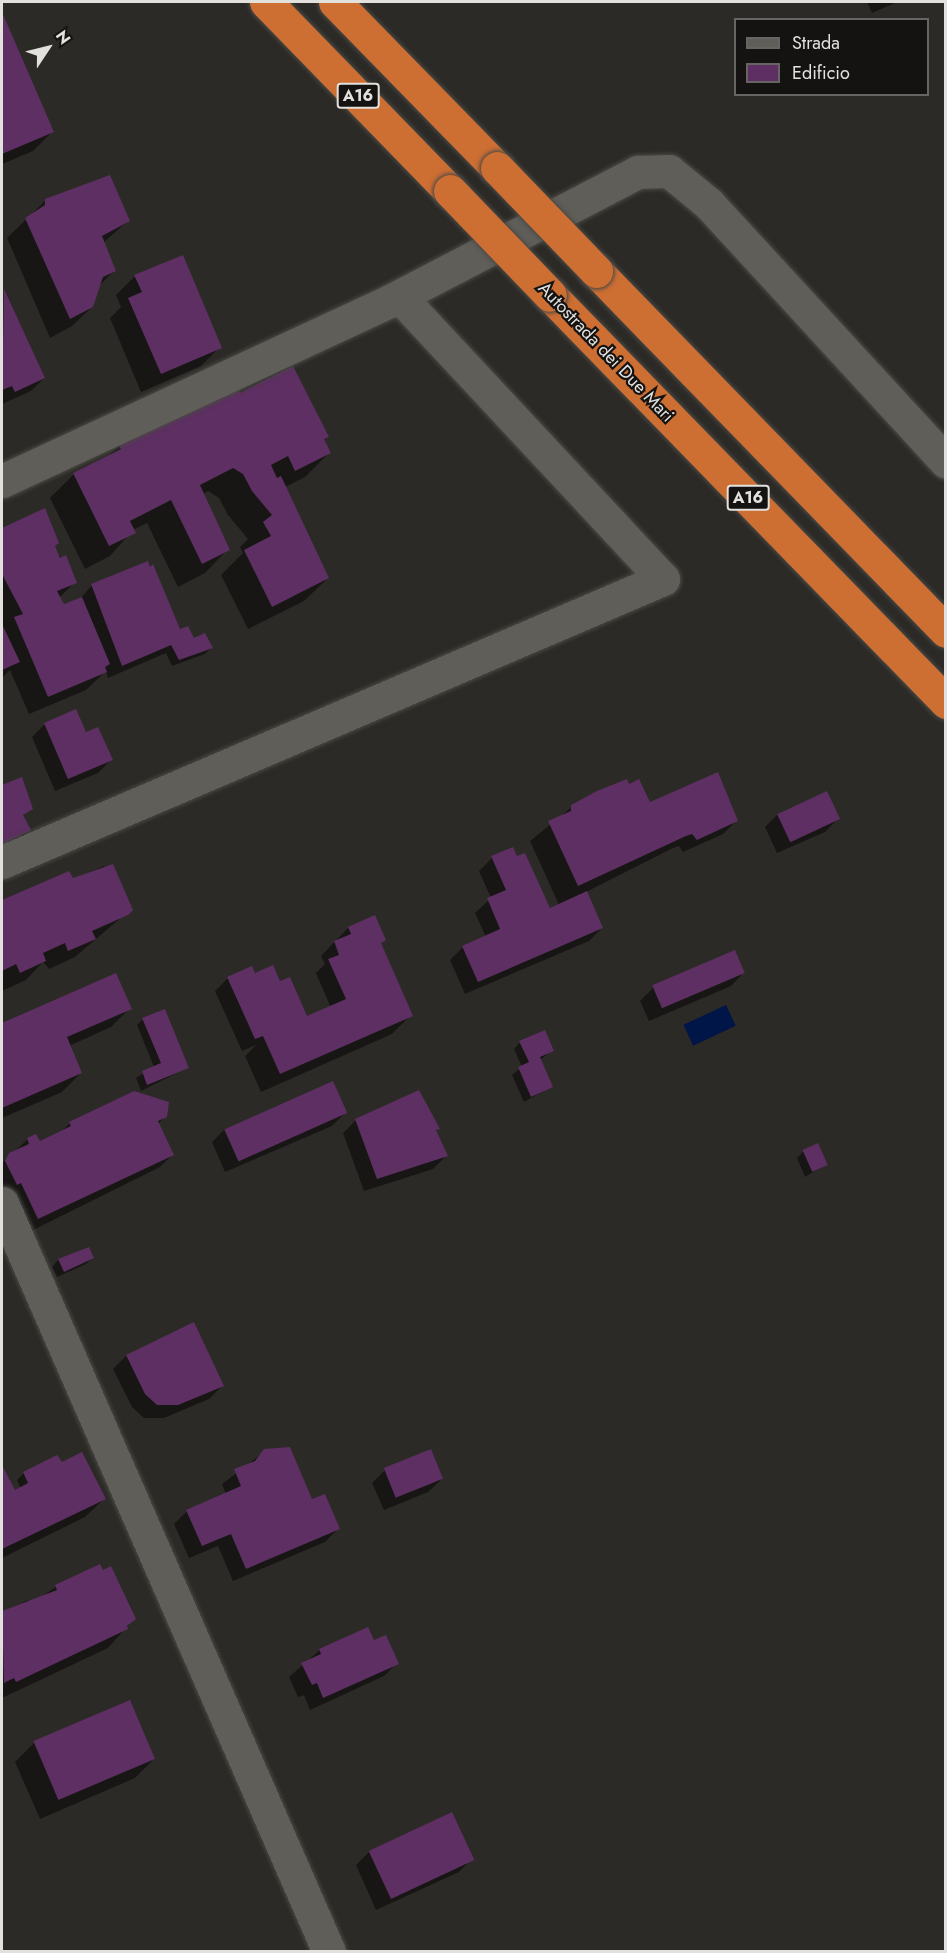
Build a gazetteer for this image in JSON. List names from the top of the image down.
{
  "streets": {
    "highway": ["A16", "Autostrada dei Due Mari"]
  },
  "legend": ["Strada", "Edificio"],
  "north": "top right"
}
